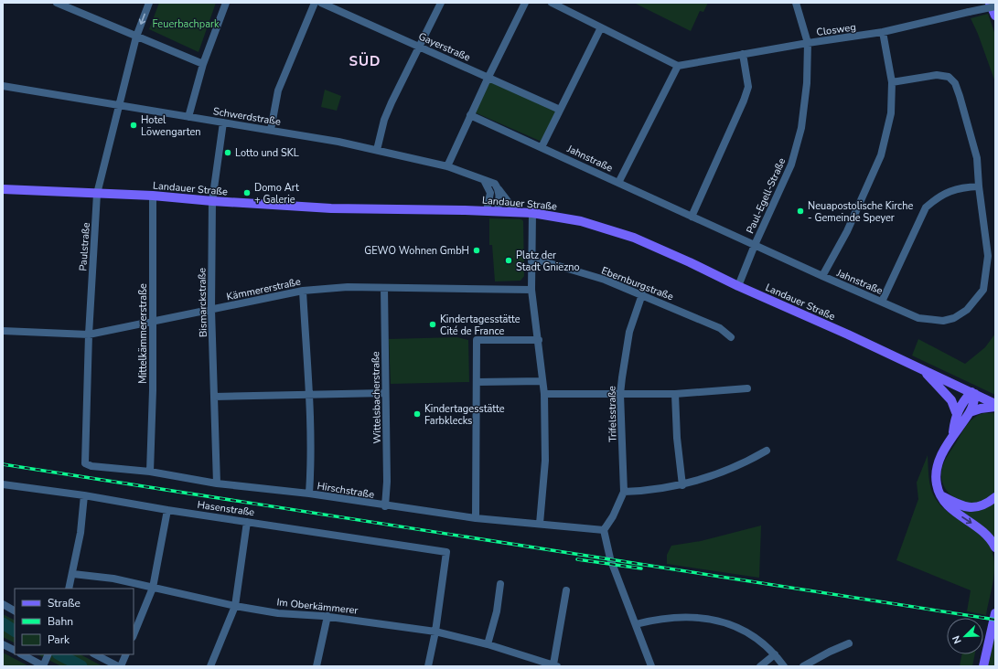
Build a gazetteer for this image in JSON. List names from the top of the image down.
{
  "streets": {
    "main road": ["Landauer Straße"],
    "street": [
      "Closweg",
      "Gayerstraße",
      "Schwerdstraße",
      "Jahnstraße",
      "Paul-Egell-Straße",
      "Paulstraße",
      "Ebernburgstraße",
      "Kämmererstraße",
      "Bismarckstraße",
      "Mittelkämmererstraße",
      "Wittelsbacherstraße",
      "Trifelsstraße",
      "Hirschstraße",
      "Hasenstraße",
      "Im Oberkämmerer"
    ]
  },
  "crossings": [
    ["Closweg", "Paul-Egell-Straße"],
    ["Schwerdstraße", "Landauer Straße"],
    ["Schwerdstraße", "Paulstraße"],
    ["Schwerdstraße", "Bismarckstraße"],
    ["Jahnstraße", "Paul-Egell-Straße"],
    ["Landauer Straße", "Paul-Egell-Straße"],
    ["Landauer Straße", "Paulstraße"],
    ["Landauer Straße", "Bismarckstraße"],
    ["Landauer Straße", "Mittelkämmererstraße"],
    ["Paulstraße", "Kämmererstraße"],
    ["Paulstraße", "Hirschstraße"],
    ["Ebernburgstraße", "Trifelsstraße"],
    ["Kämmererstraße", "Bismarckstraße"],
    ["Kämmererstraße", "Mittelkämmererstraße"],
    ["Kämmererstraße", "Wittelsbacherstraße"],
    ["Bismarckstraße", "Hirschstraße"],
    ["Mittelkämmererstraße", "Hirschstraße"],
    ["Wittelsbacherstraße", "Hirschstraße"],
    ["Trifelsstraße", "Hirschstraße"],
    ["Hasenstraße", "Im Oberkämmerer"]
  ],
  "districts": ["SÜD"],
  "parks": ["Feuerbachpark"],
  "places": [
    "Hotel Löwengarten",
    "Lotto und SKL",
    "Domo Art + Galerie",
    "Neuapostolische Kirche - Gemeinde Speyer",
    "GEWO Wohnen GmbH",
    "Platz der Stadt Gniezno",
    "Kindertagesstätte Cité de France",
    "Kindertagesstätte Farbklecks"
  ],
  "legend": ["Straße", "Bahn", "Park"],
  "north": "bottom left"
}
